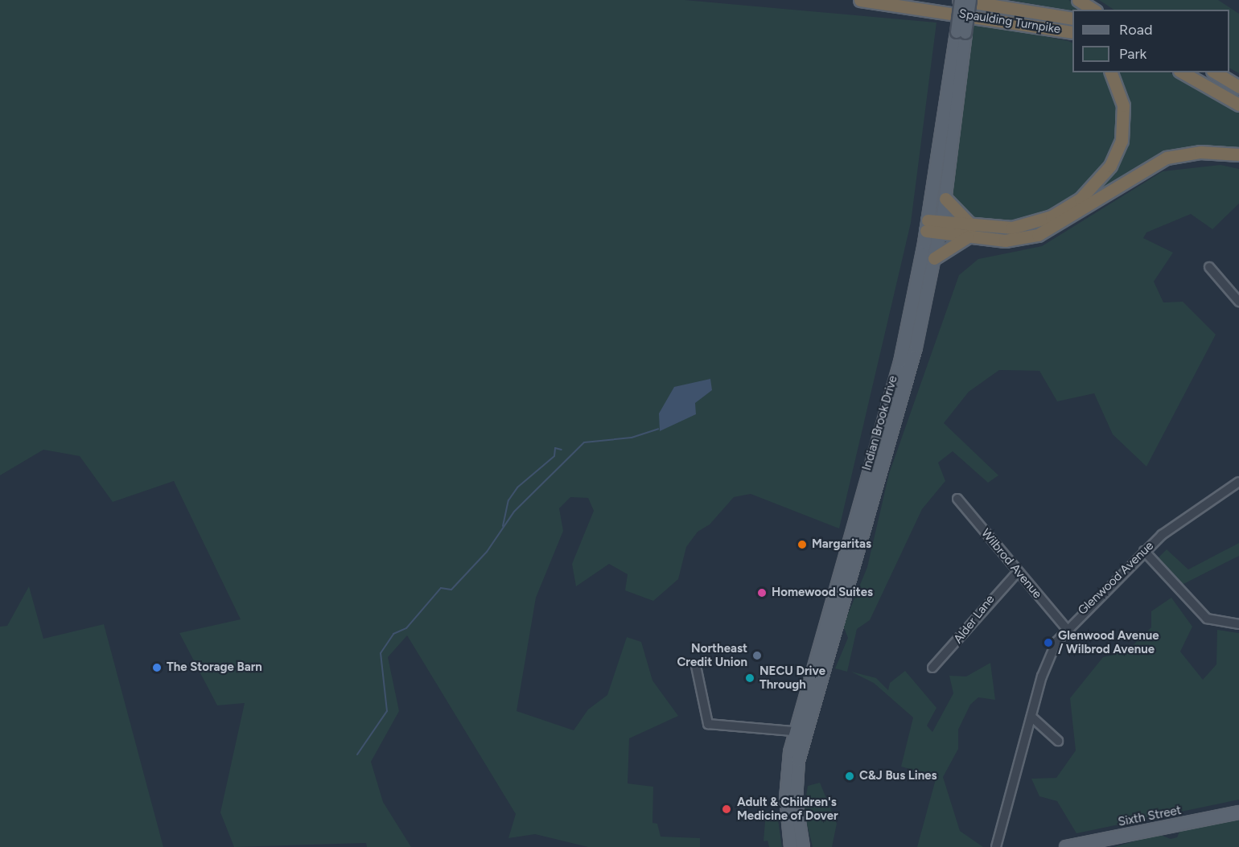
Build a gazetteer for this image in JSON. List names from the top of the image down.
{
  "streets": {
    "highway": ["Spaulding Turnpike"],
    "main road": ["Indian Brook Drive", "Sixth Street"],
    "street": ["Wilbrod Avenue", "Glenwood Avenue", "Alder Lane"]
  },
  "crossings": [
    ["Spaulding Turnpike", "Indian Brook Drive"],
    ["Wilbrod Avenue", "Glenwood Avenue"],
    ["Wilbrod Avenue", "Alder Lane"]
  ],
  "places": [
    "Margaritas",
    "Homewood Suites",
    "Glenwood Avenue / Wilbrod Avenue",
    "Northeast Credit Union",
    "The Storage Barn",
    "NECU Drive Through",
    "C&J Bus Lines",
    "Adult & Children's Medicine of Dover"
  ],
  "legend": ["Road", "Park"]
}
